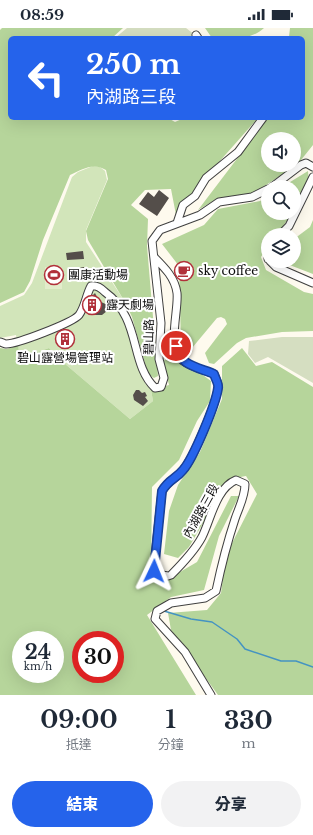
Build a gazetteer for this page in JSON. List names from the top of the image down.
{
  "streets": {
    "street": ["碧山路", "內湖路三段"]
  },
  "crossings": [
    ["碧山路", "內湖路三段"]
  ],
  "places": {
    "cafe": ["sky coffee"],
    "sports": ["團康活動場"],
    "building": ["露天劇場", "碧山露營場管理站"]
  },
  "page": {
    "status": "08:59",
    "turn": ["250 m", "內湖路三段"],
    "speed": "24 km/h",
    "limit": "30",
    "eta": [
      "09:00",
      "抵達",
      "1",
      "分鐘",
      "330",
      "m"
    ],
    "buttons": ["結束", "分享"]
  }
}
